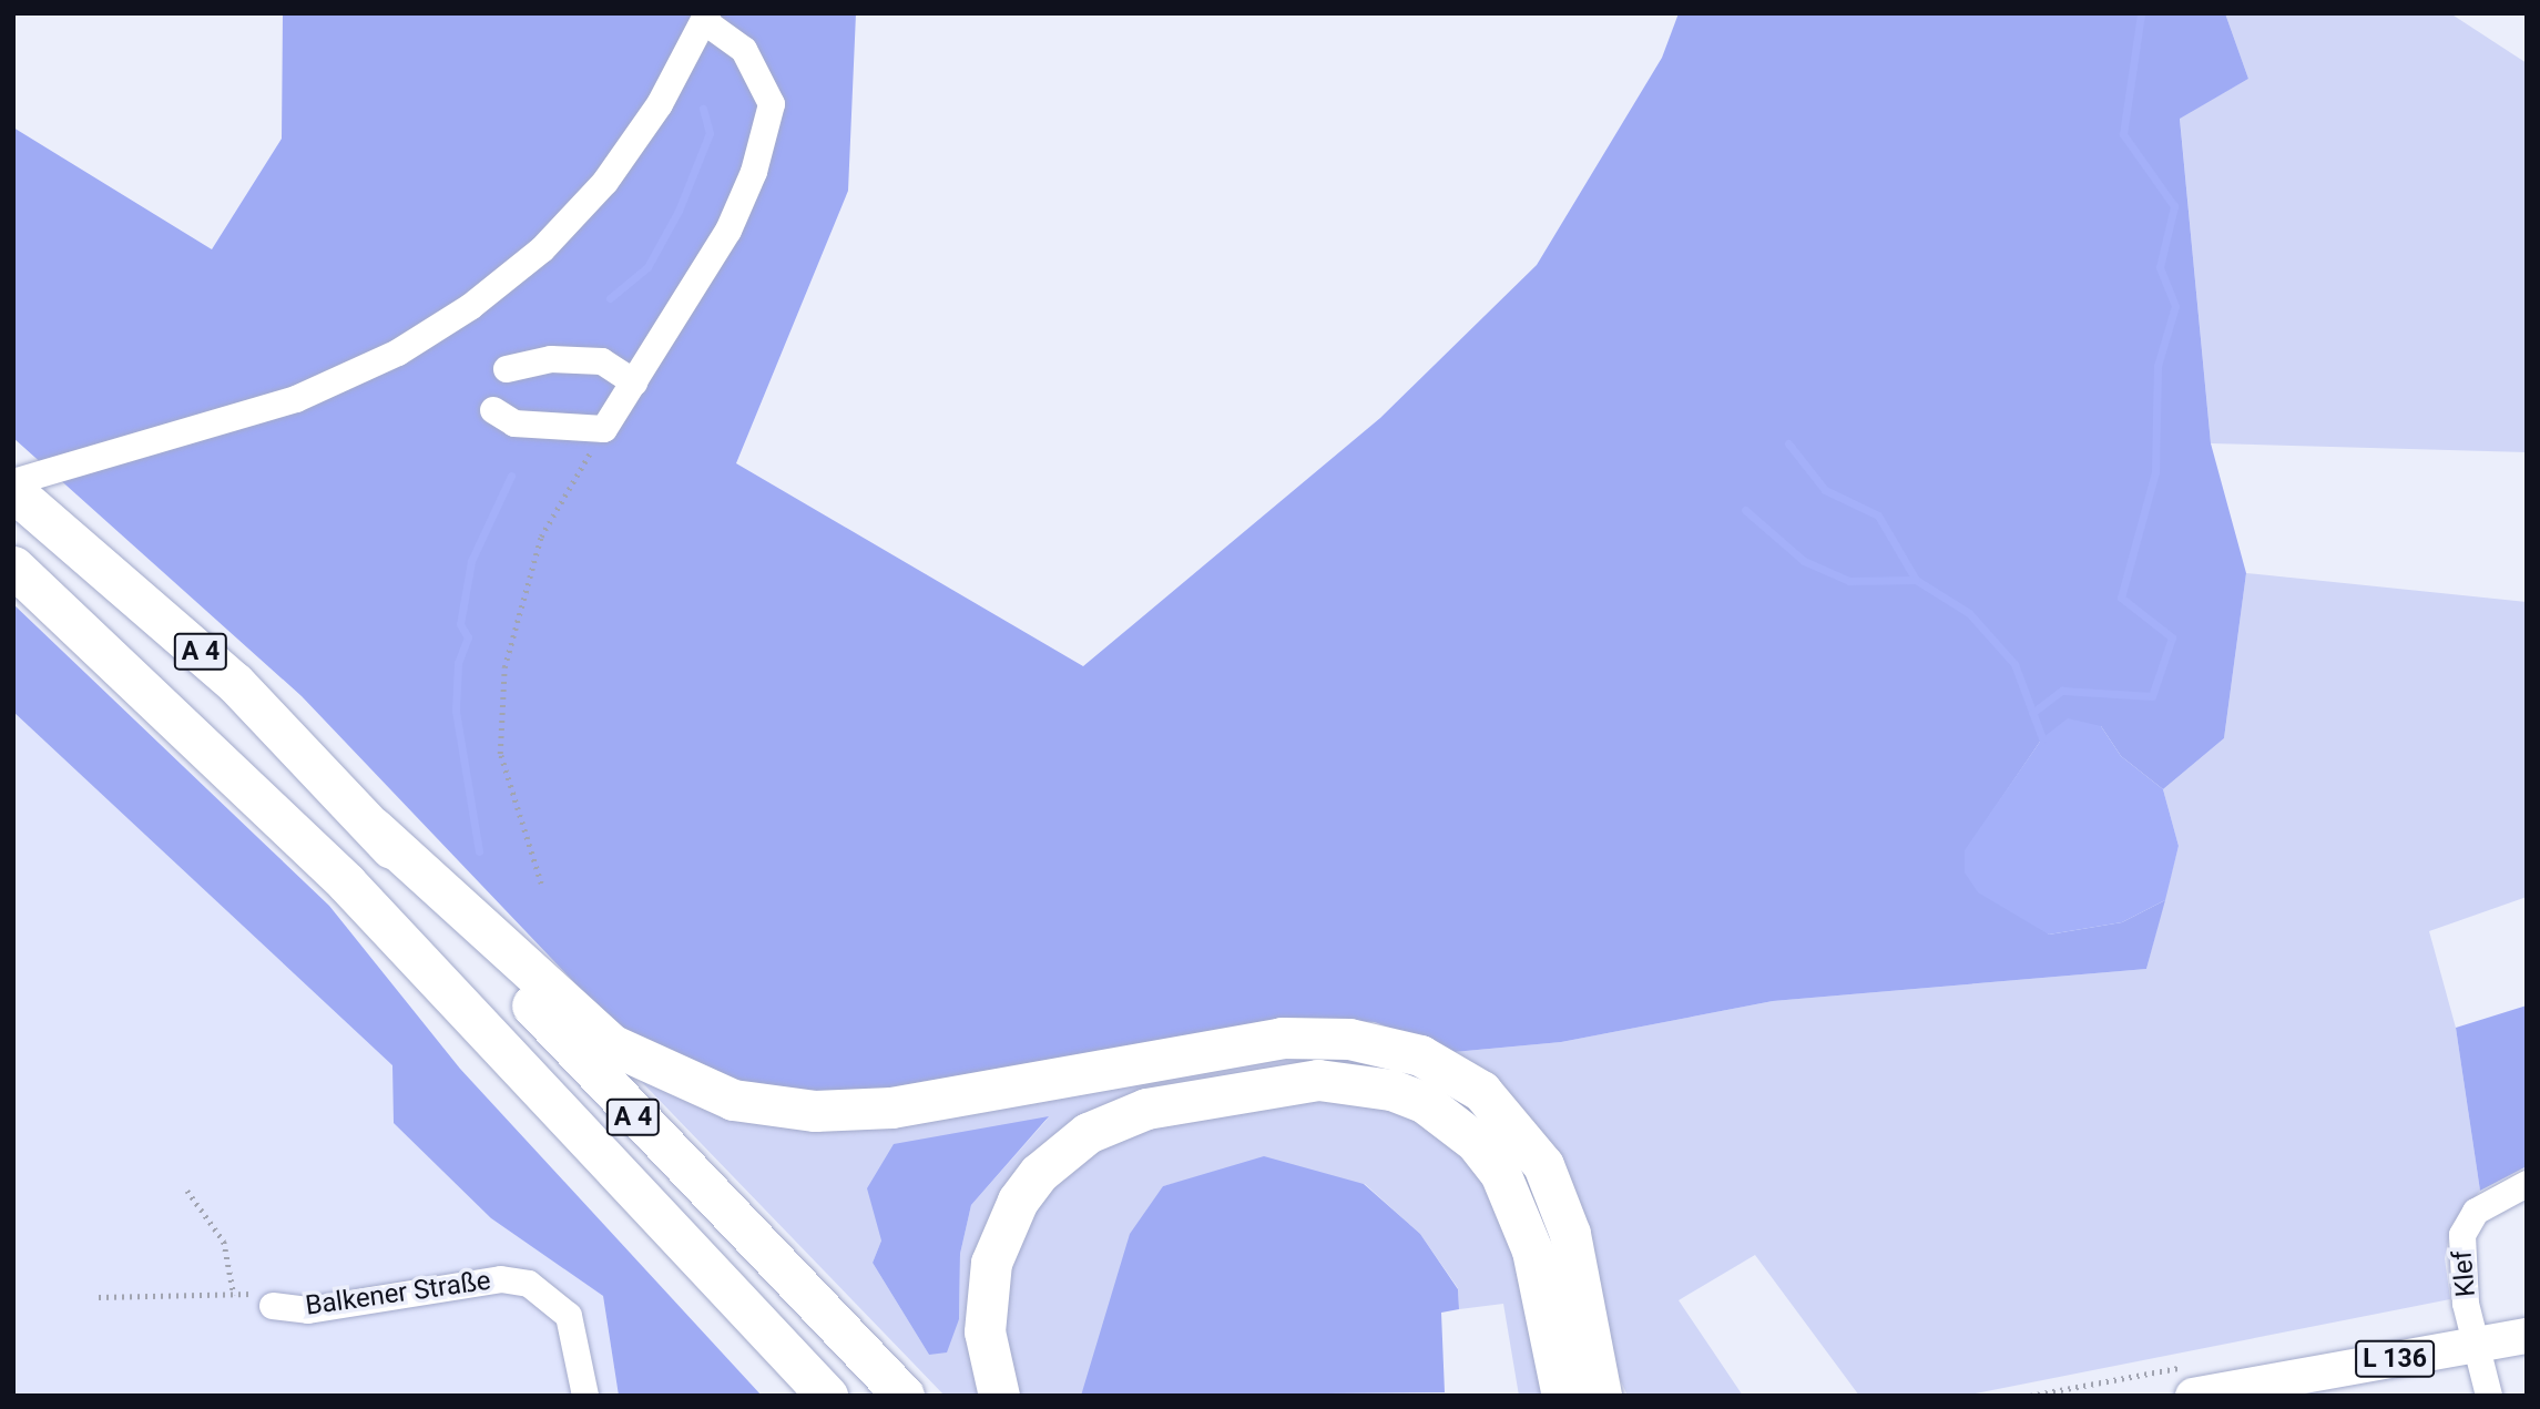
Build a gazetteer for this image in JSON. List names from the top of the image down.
{
  "streets": {
    "highway": ["A 4"],
    "main road": ["L 136"],
    "street": ["Klef", "Balkener Straße"]
  },
  "crossings": [
    ["Klef", "L 136"]
  ]
}
